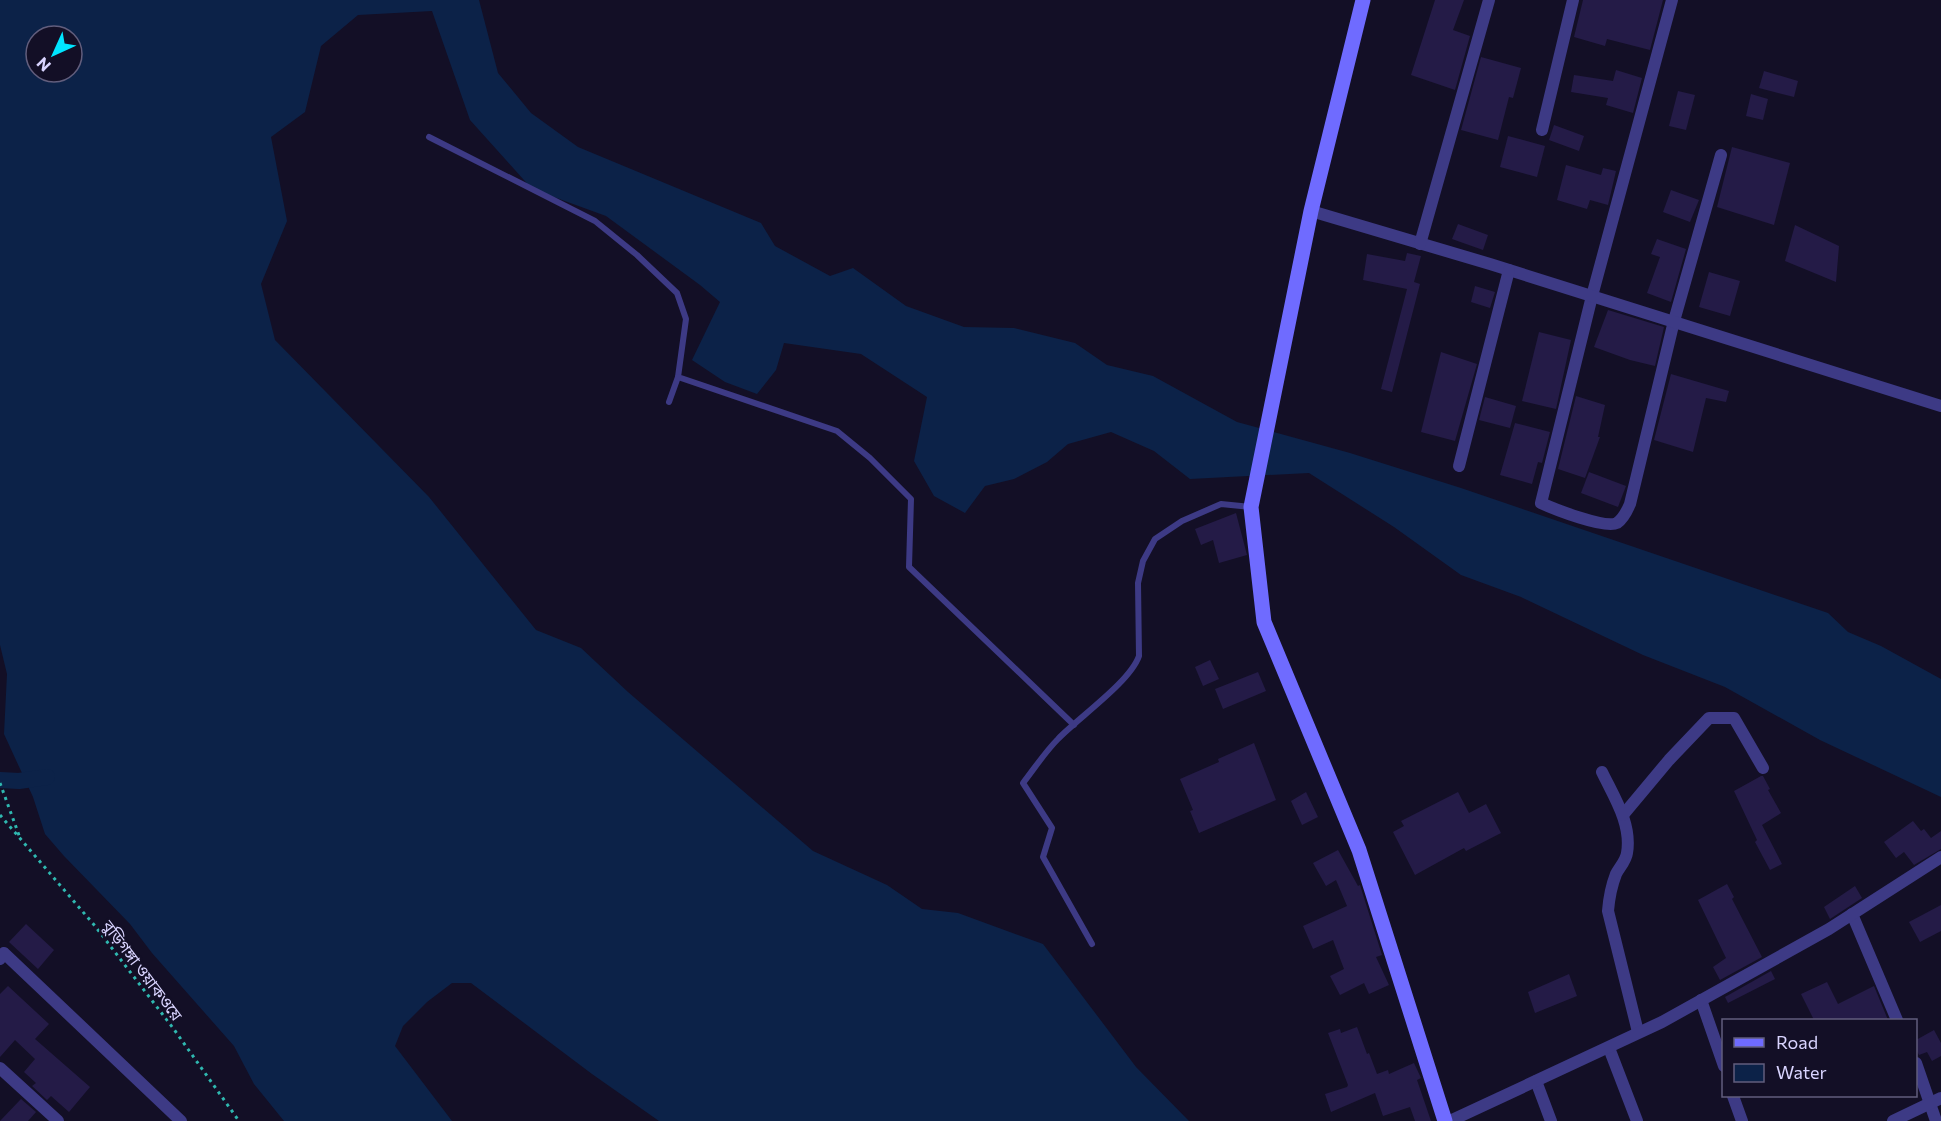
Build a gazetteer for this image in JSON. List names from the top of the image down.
{
  "streets": {
    "path": ["বুড়িগঙ্গা ওয়াকওয়ে"]
  },
  "legend": ["Road", "Water"],
  "north": "bottom left"
}
